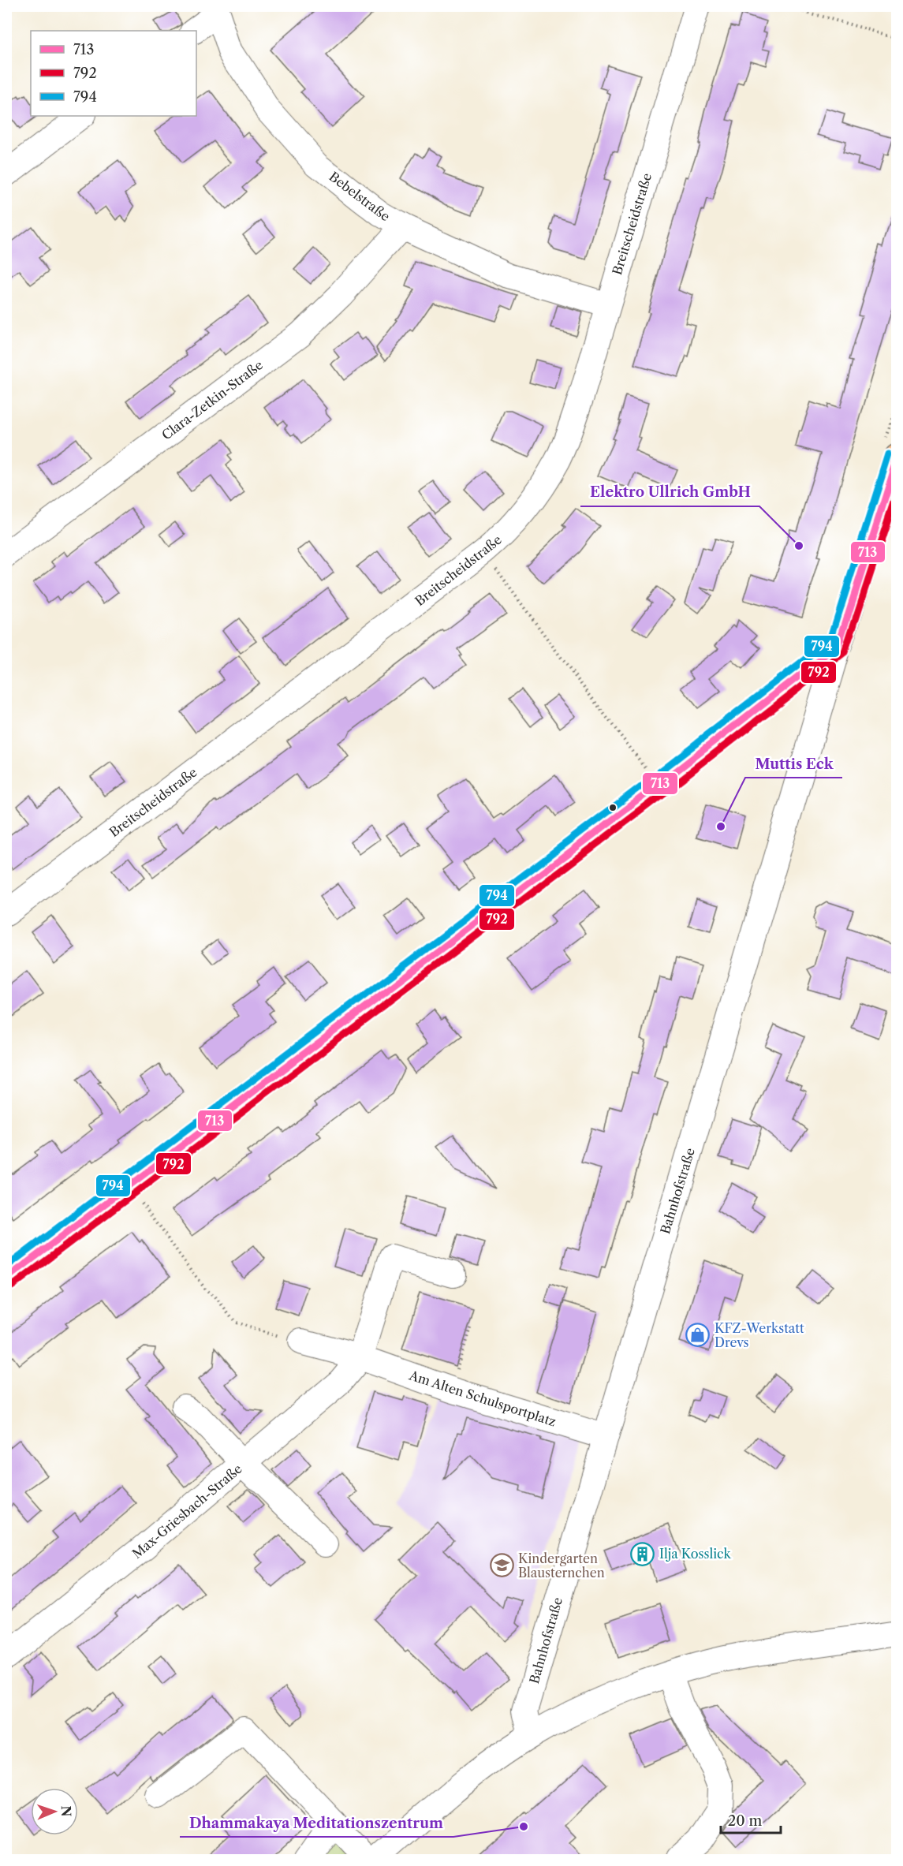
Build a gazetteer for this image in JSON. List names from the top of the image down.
{
  "streets": {
    "main road": ["Bahnhofstraße"],
    "street": [
      "Bebelstraße",
      "Breitscheidstraße",
      "Clara-Zetkin-Straße",
      "Am Alten Schulsportplatz",
      "Max-Griesbach-Straße"
    ]
  },
  "crossings": [
    ["Bebelstraße", "Breitscheidstraße"],
    ["Bebelstraße", "Clara-Zetkin-Straße"],
    ["Bahnhofstraße", "Am Alten Schulsportplatz"],
    ["Am Alten Schulsportplatz", "Max-Griesbach-Straße"]
  ],
  "places": {
    "other": ["Elektro Ullrich GmbH", "Muttis Eck", "Dhammakaya Meditationszentrum"],
    "shop": ["KFZ-Werkstatt Drevs"],
    "building": ["Ilja Kosslick"],
    "school or university": ["Kindergarten Blausternchen"]
  },
  "lines": ["transit line 794", "transit line 713", "transit line 792"],
  "legend": ["713", "792", "794"],
  "scale_bar": "20 m",
  "north": "right"
}
